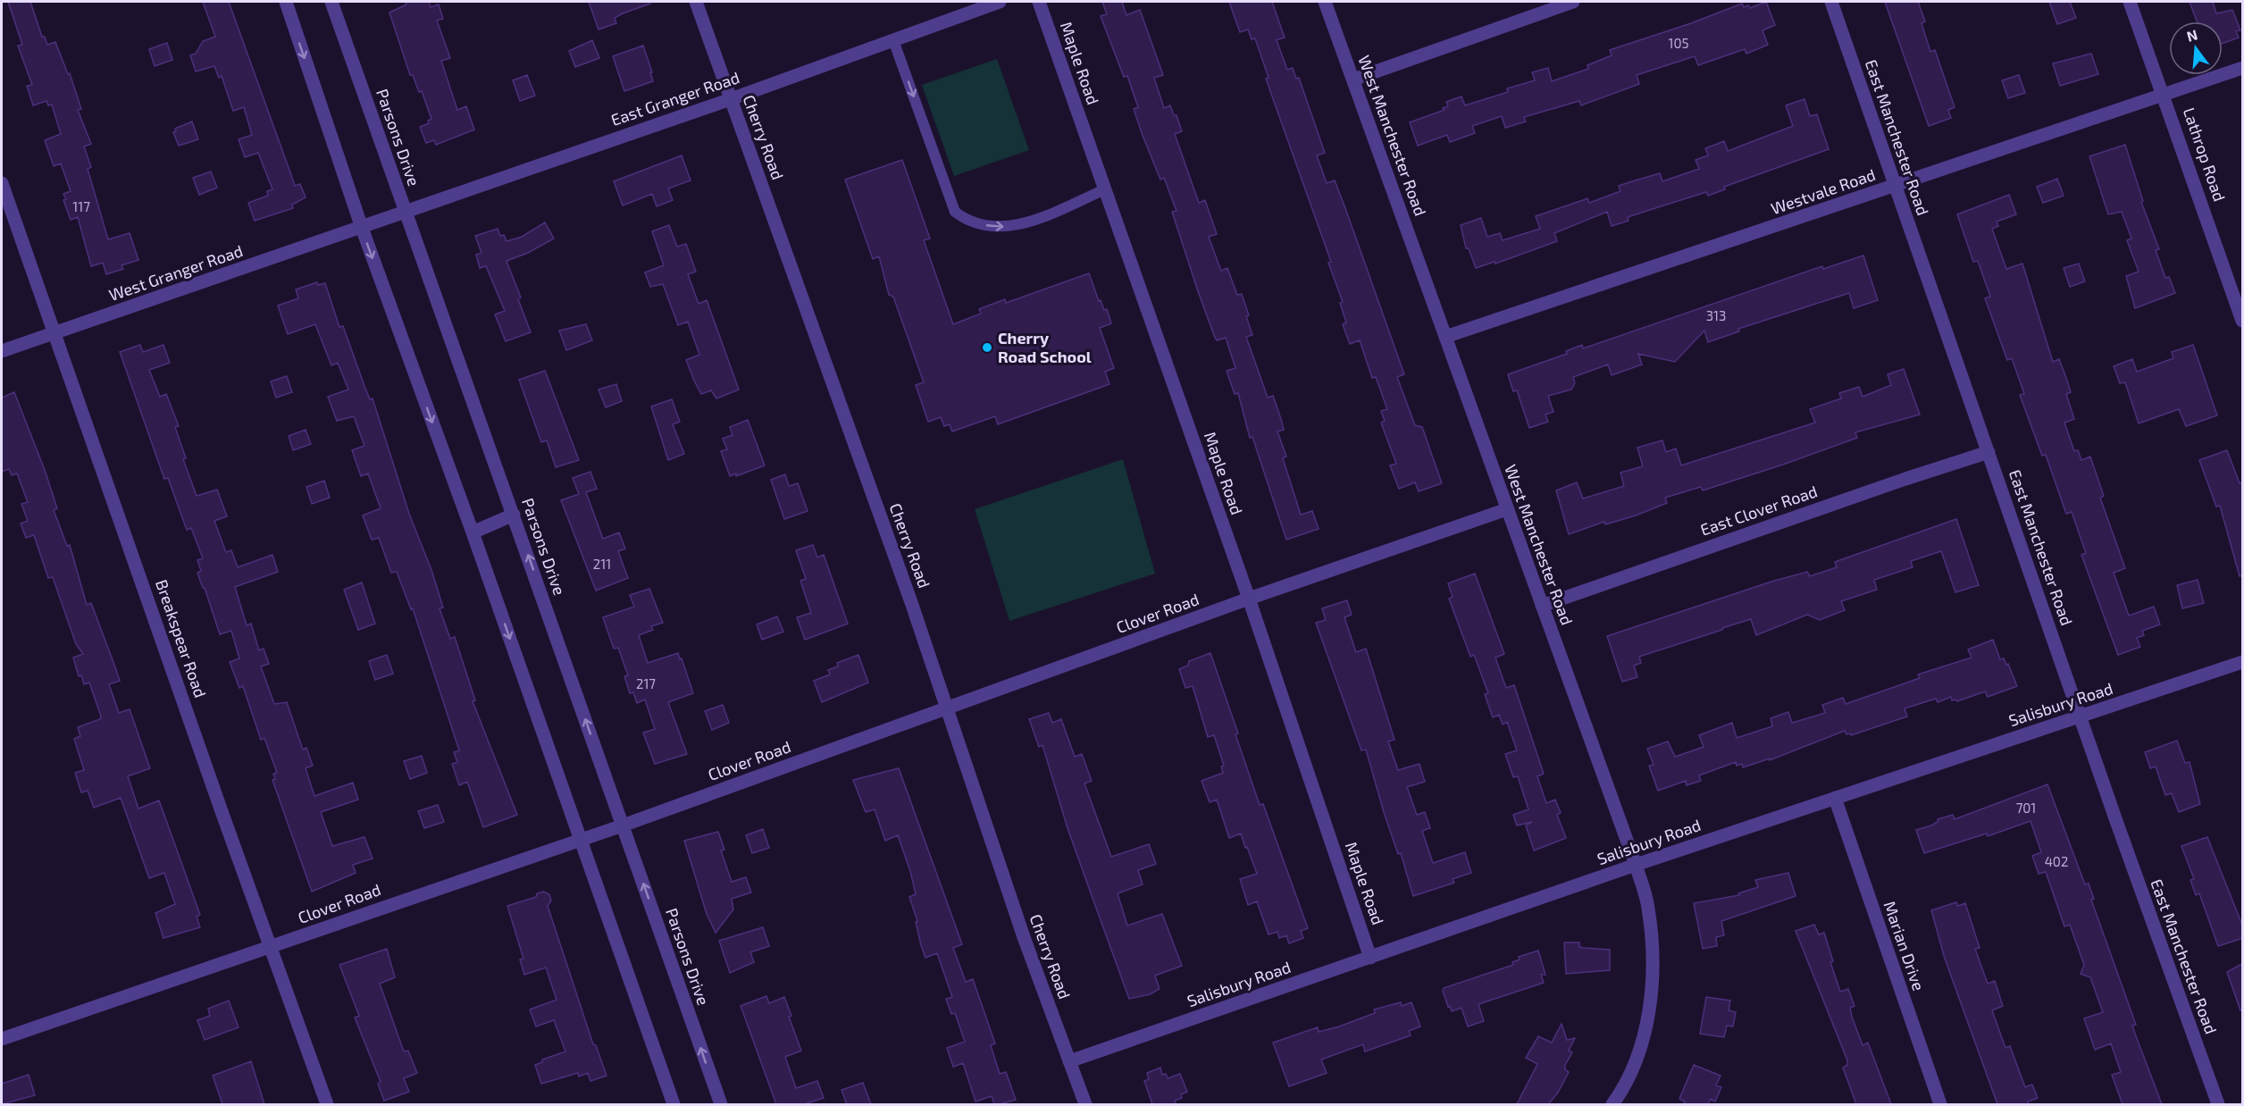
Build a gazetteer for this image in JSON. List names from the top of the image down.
{
  "streets": {
    "street": [
      "Maple Road",
      "East Granger Road",
      "West Manchester Road",
      "Parsons Drive",
      "Cherry Road",
      "East Manchester Road",
      "Lathrop Road",
      "Westvale Road",
      "West Granger Road",
      "East Clover Road",
      "Clover Road",
      "Breakspear Road",
      "Salisbury Road",
      "Marian Drive"
    ]
  },
  "crossings": [
    ["Maple Road", "Clover Road"],
    ["Maple Road", "Salisbury Road"],
    ["East Granger Road", "Parsons Drive"],
    ["East Granger Road", "Cherry Road"],
    ["East Granger Road", "West Granger Road"],
    ["West Manchester Road", "Westvale Road"],
    ["West Manchester Road", "East Clover Road"],
    ["West Manchester Road", "Clover Road"],
    ["West Manchester Road", "Salisbury Road"],
    ["Parsons Drive", "Clover Road"],
    ["Cherry Road", "Clover Road"],
    ["Cherry Road", "Salisbury Road"],
    ["East Manchester Road", "Westvale Road"],
    ["East Manchester Road", "East Clover Road"],
    ["East Manchester Road", "Salisbury Road"],
    ["Lathrop Road", "Westvale Road"],
    ["West Granger Road", "Breakspear Road"],
    ["Clover Road", "Breakspear Road"],
    ["Salisbury Road", "Marian Drive"]
  ],
  "places": ["Cherry Road School"],
  "house_numbers": [
    "105",
    "117",
    "313",
    "211",
    "217",
    "701",
    "402"
  ],
  "north": "top"
}
